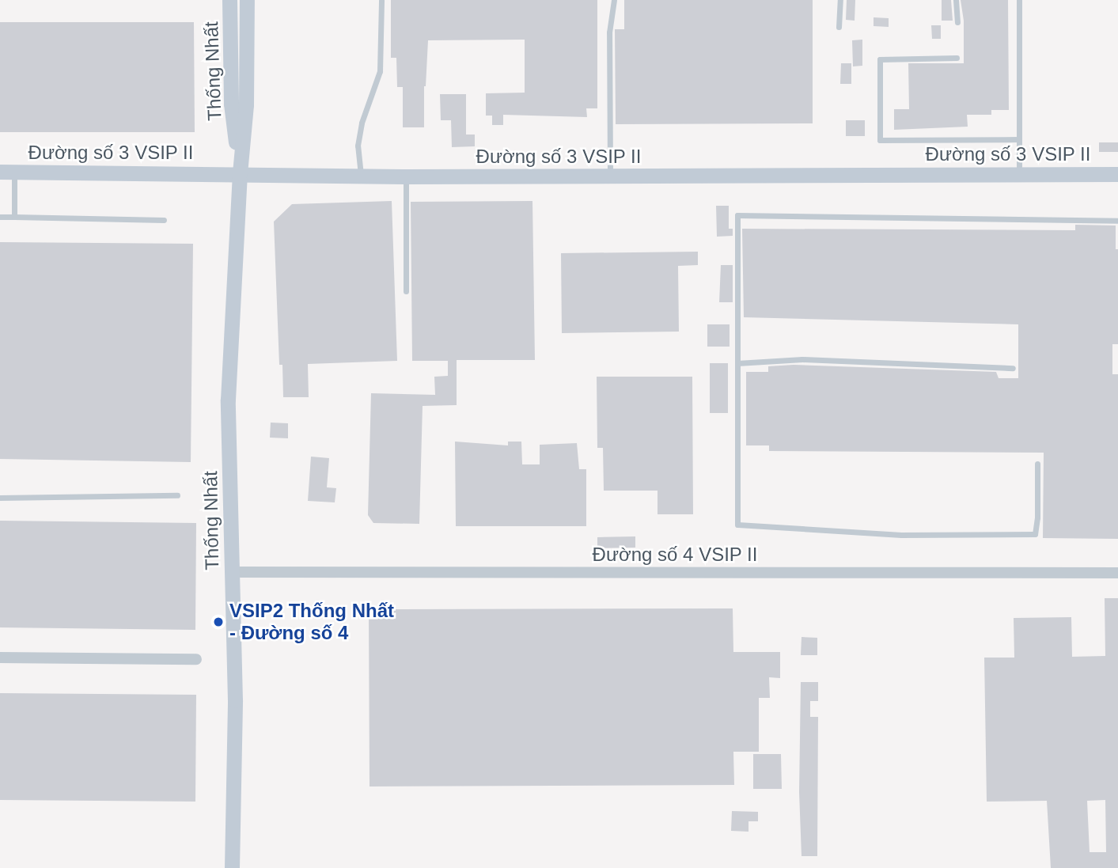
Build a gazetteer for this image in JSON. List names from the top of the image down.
{
  "streets": {
    "street": ["Thống Nhất", "Đường số 3 VSIP II", "Đường số 4 VSIP II"]
  },
  "crossings": [
    ["Thống Nhất", "Đường số 3 VSIP II"],
    ["Thống Nhất", "Đường số 4 VSIP II"]
  ],
  "places": ["VSIP2 Thống Nhất - Đường số 4"]
}
